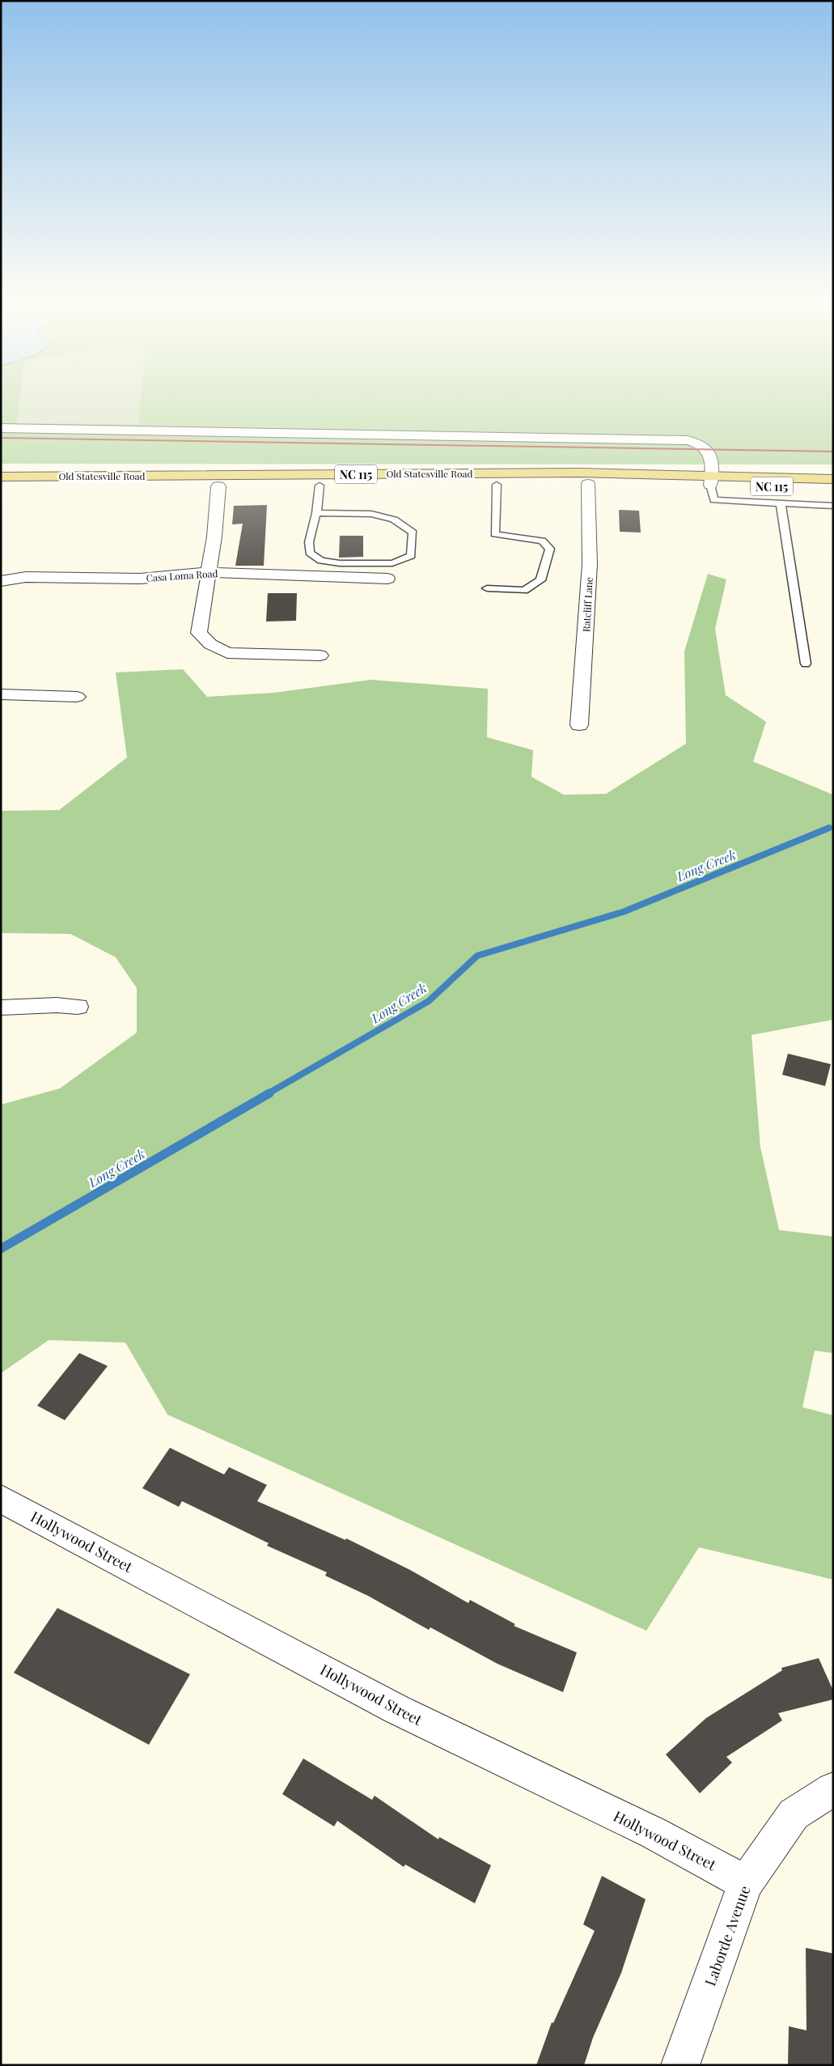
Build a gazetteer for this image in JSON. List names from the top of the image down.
{
  "streets": {
    "main road": ["Old Statesville Road", "NC 115"],
    "street": [
      "Casa Loma Road",
      "Ratcliff Lane",
      "Hollywood Street",
      "Laborde Avenue"
    ]
  },
  "crossings": [
    ["Old Statesville Road", "Ratcliff Lane"],
    ["Hollywood Street", "Laborde Avenue"]
  ],
  "water": ["Long Creek"]
}
